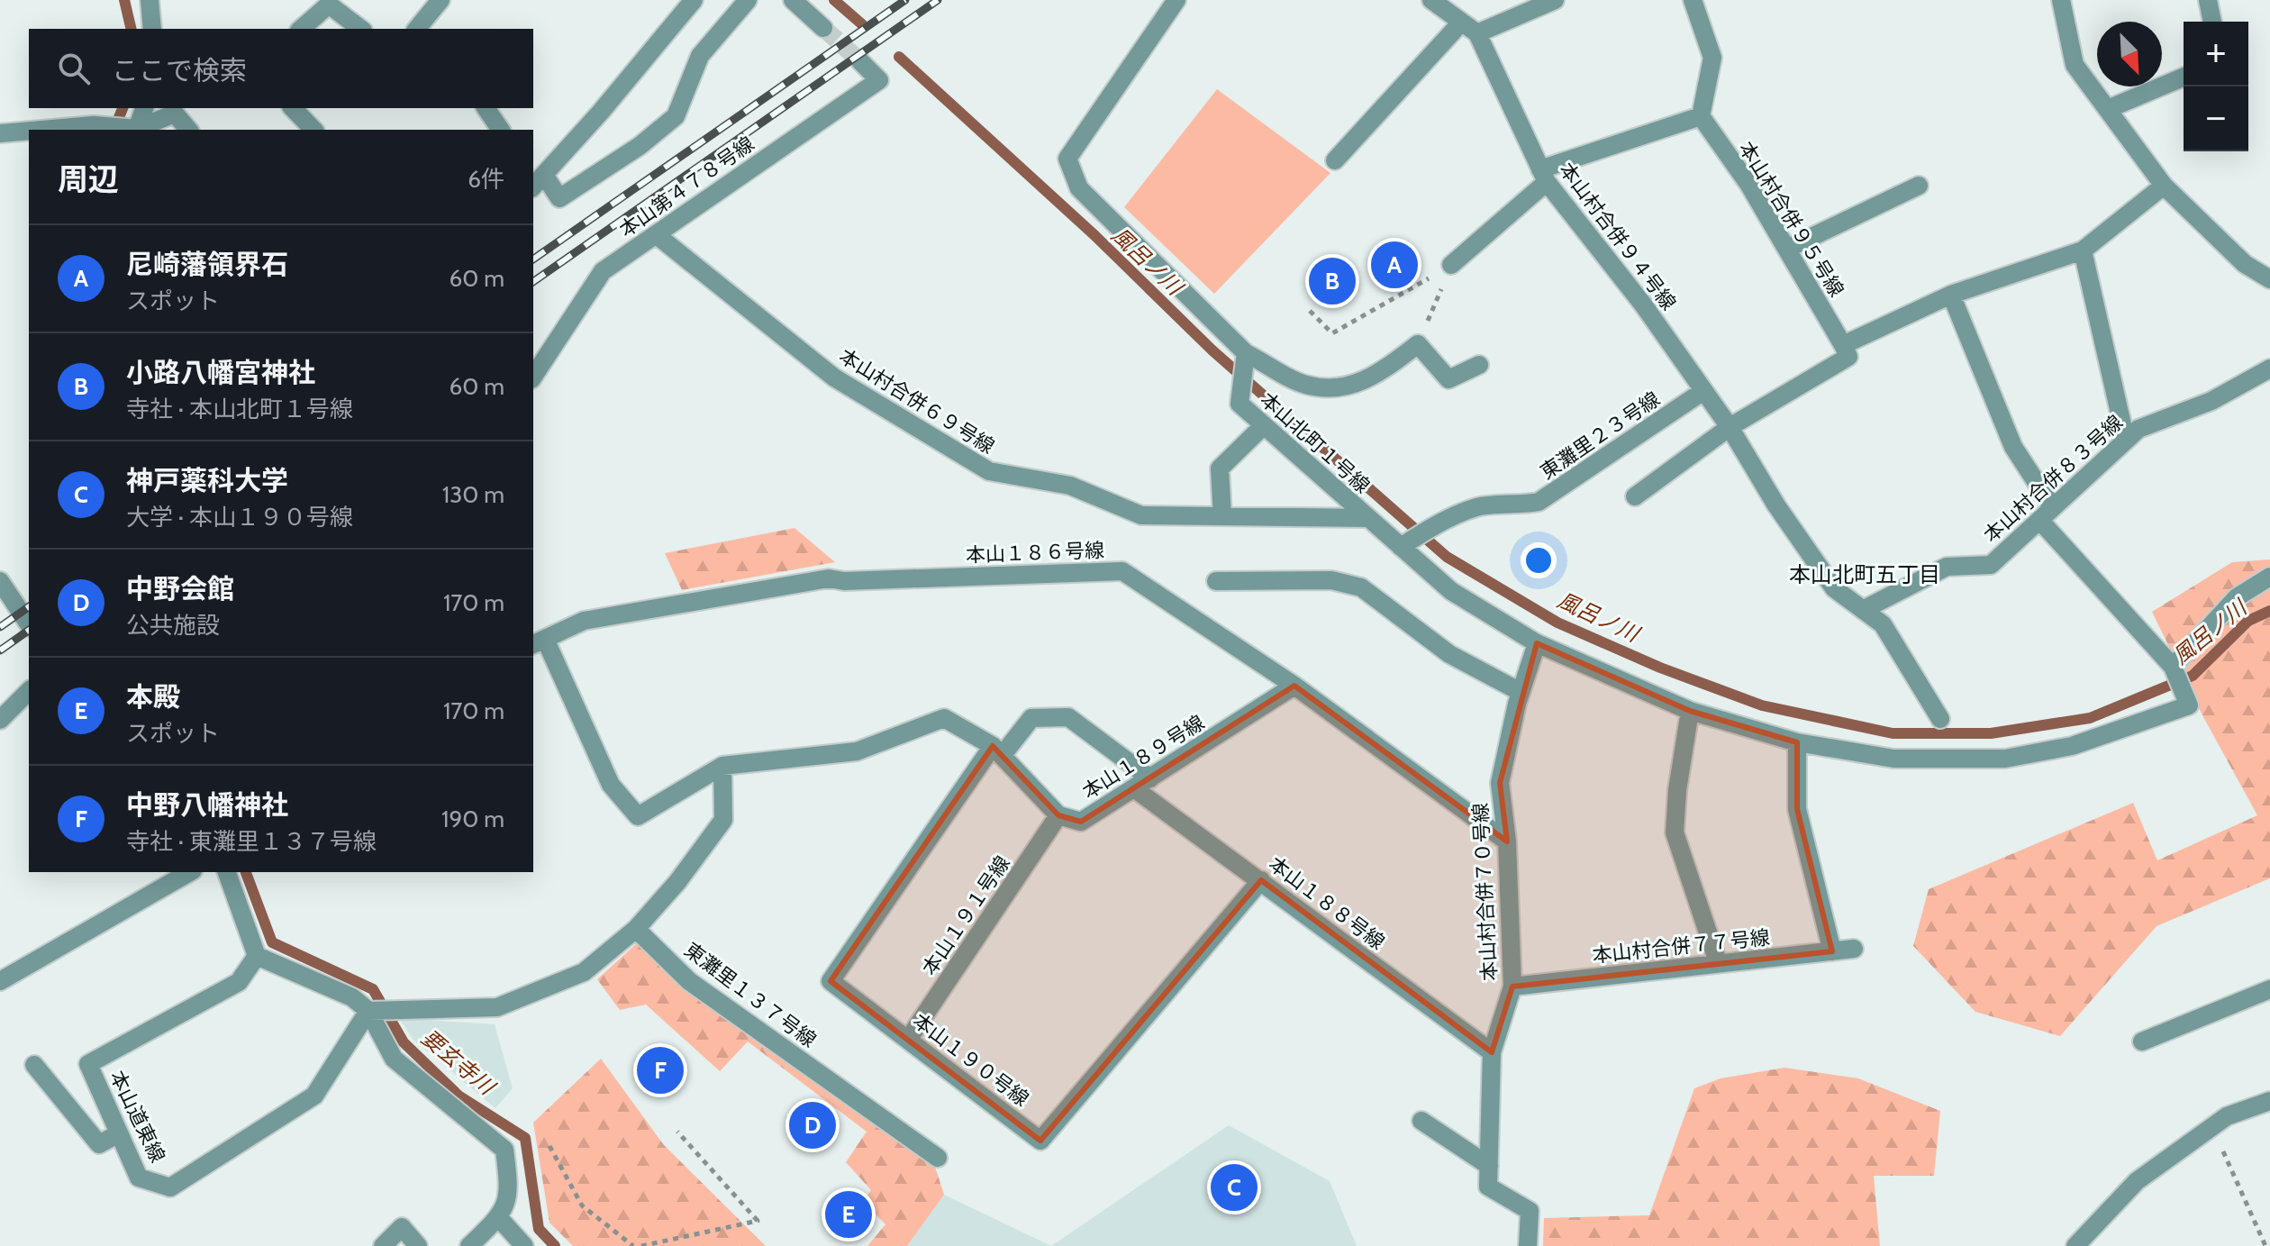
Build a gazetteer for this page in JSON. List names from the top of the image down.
{
  "streets": {
    "street": [
      "本山第４７８号線",
      "本山村合併９５号線",
      "本山村合併９４号線",
      "本山村合併６９号線",
      "東灘里２３号線",
      "本山北町１号線",
      "本山村合併８３号線",
      "本山１８６号線",
      "本山１８９号線",
      "本山村合併７０号線",
      "本山１８８号線",
      "本山１９１号線",
      "本山村合併７７号線",
      "東灘里１３７号線",
      "本山１９０号線",
      "本山道東線"
    ]
  },
  "crossings": [
    ["本山第４７８号線", "本山村合併６９号線"],
    ["本山村合併９４号線", "東灘里２３号線"],
    ["本山村合併９４号線", "本山村合併８３号線"],
    ["本山村合併６９号線", "本山北町１号線"],
    ["東灘里２３号線", "本山北町１号線"],
    ["本山北町１号線", "本山村合併７０号線"],
    ["本山１８６号線", "本山１８９号線"],
    ["本山１８６号線", "本山村合併７０号線"],
    ["本山１８９号線", "本山１８８号線"],
    ["本山１８９号線", "本山１９１号線"],
    ["本山村合併７０号線", "本山１８８号線"],
    ["本山村合併７０号線", "本山村合併７７号線"],
    ["本山１８８号線", "本山１９０号線"],
    ["本山１９１号線", "本山１９０号線"]
  ],
  "districts": ["本山北町五丁目"],
  "water": ["風呂ノ川", "要玄寺川"],
  "north": "bottom right",
  "page": {
    "map_buttons": ["+", "−"],
    "search": "ここで検索",
    "heading": ["周辺", "6件"],
    "list": [
      {
        "mark": "A",
        "name": "尼崎藩領界石",
        "note": "スポット",
        "value": "60 m"
      },
      {
        "mark": "B",
        "name": "小路八幡宮神社",
        "note": "寺社 · 本山北町１号線",
        "value": "60 m"
      },
      {
        "mark": "C",
        "name": "神戸薬科大学",
        "note": "大学 · 本山１９０号線",
        "value": "130 m"
      },
      {
        "mark": "D",
        "name": "中野会館",
        "note": "公共施設",
        "value": "170 m"
      },
      {
        "mark": "E",
        "name": "本殿",
        "note": "スポット",
        "value": "170 m"
      },
      {
        "mark": "F",
        "name": "中野八幡神社",
        "note": "寺社 · 東灘里１３７号線",
        "value": "190 m"
      }
    ],
    "pins": [
      "A",
      "B",
      "F",
      "D",
      "C",
      "E"
    ]
  }
}
